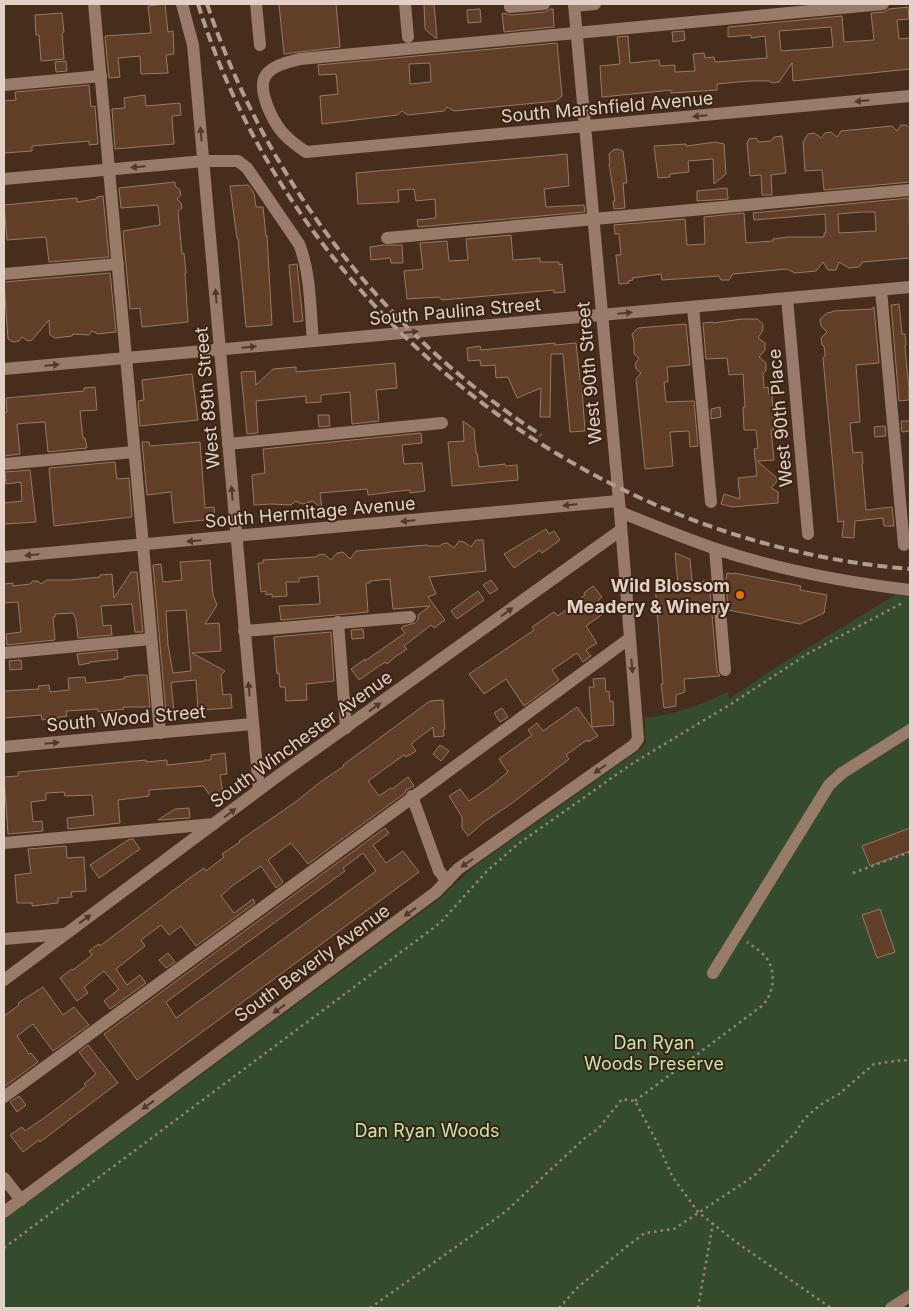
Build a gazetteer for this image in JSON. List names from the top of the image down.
{
  "streets": {
    "street": [
      "South Marshfield Avenue",
      "South Paulina Street",
      "West 90th Street",
      "West 89th Street",
      "West 90th Place",
      "South Hermitage Avenue",
      "South Wood Street",
      "South Winchester Avenue",
      "South Beverly Avenue"
    ]
  },
  "crossings": [
    ["South Marshfield Avenue", "West 90th Street"],
    ["South Paulina Street", "West 90th Street"],
    ["South Paulina Street", "West 89th Street"],
    ["South Paulina Street", "West 90th Place"],
    ["West 90th Street", "South Hermitage Avenue"],
    ["West 90th Street", "South Winchester Avenue"],
    ["West 90th Street", "South Beverly Avenue"],
    ["West 89th Street", "South Hermitage Avenue"],
    ["West 89th Street", "South Wood Street"],
    ["West 89th Street", "South Winchester Avenue"]
  ],
  "parks": ["Dan Ryan Woods Preserve", "Dan Ryan Woods"],
  "places": ["Wild Blossom Meadery & Winery"]
}
